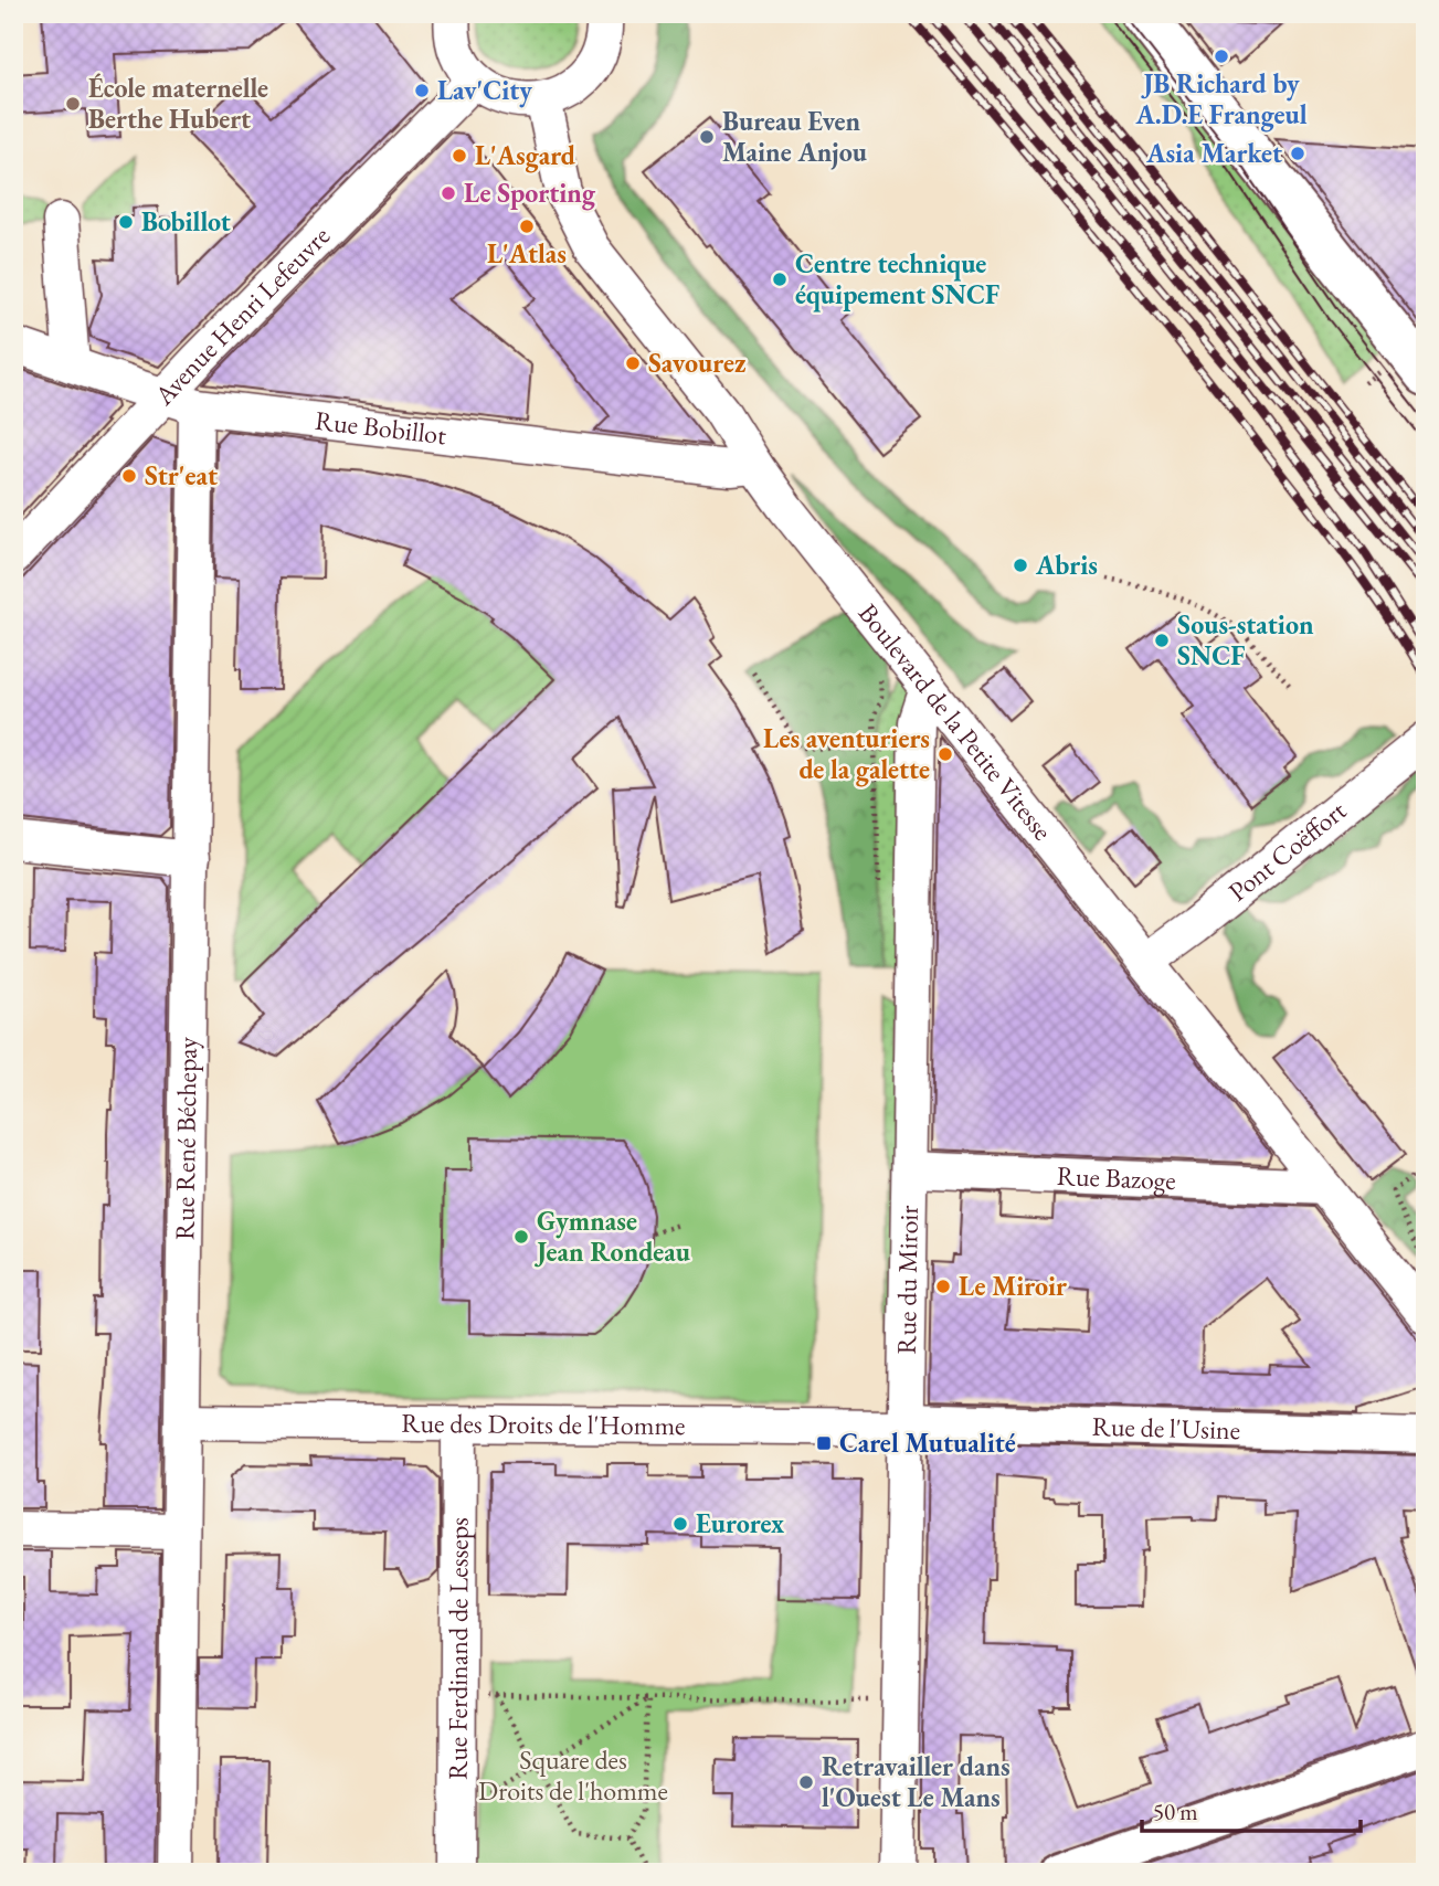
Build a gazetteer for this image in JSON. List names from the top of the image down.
{
  "streets": {
    "street": [
      "Avenue Henri Lefeuvre",
      "Rue Bobillot",
      "Boulevard de la Petite Vitesse",
      "Pont Coëffort",
      "Rue René Béchepay",
      "Rue Bazoge",
      "Rue du Miroir",
      "Rue des Droits de l'Homme",
      "Rue de l'Usine",
      "Rue Ferdinand de Lesseps"
    ]
  },
  "crossings": [
    ["Avenue Henri Lefeuvre", "Rue Bobillot"],
    ["Rue Bobillot", "Boulevard de la Petite Vitesse"],
    ["Rue Bobillot", "Rue René Béchepay"],
    ["Boulevard de la Petite Vitesse", "Pont Coëffort"],
    ["Boulevard de la Petite Vitesse", "Rue Bazoge"],
    ["Boulevard de la Petite Vitesse", "Rue du Miroir"],
    ["Rue René Béchepay", "Rue des Droits de l'Homme"],
    ["Rue Bazoge", "Rue du Miroir"],
    ["Rue du Miroir", "Rue des Droits de l'Homme"],
    ["Rue du Miroir", "Rue de l'Usine"],
    ["Rue des Droits de l'Homme", "Rue de l'Usine"],
    ["Rue des Droits de l'Homme", "Rue Ferdinand de Lesseps"]
  ],
  "parks": ["Square des Droits de l'homme"],
  "places": {
    "other": [
      "JB Richard by A.D.E Frangeul",
      "Lav'City",
      "École maternelle Berthe Hubert",
      "Bureau Even Maine Anjou",
      "Asia Market",
      "L'Asgard",
      "Le Sporting",
      "Bobillot",
      "L'Atlas",
      "Centre technique équipement SNCF",
      "Savourez",
      "Str'eat",
      "Abris",
      "Sous-station SNCF",
      "Les aventuriers de la galette",
      "Gymnase Jean Rondeau",
      "Le Miroir",
      "Eurorex",
      "Retravailler dans l'Ouest Le Mans"
    ],
    "transit": ["Carel Mutualité"]
  },
  "scale_bar": "50 m"
}
